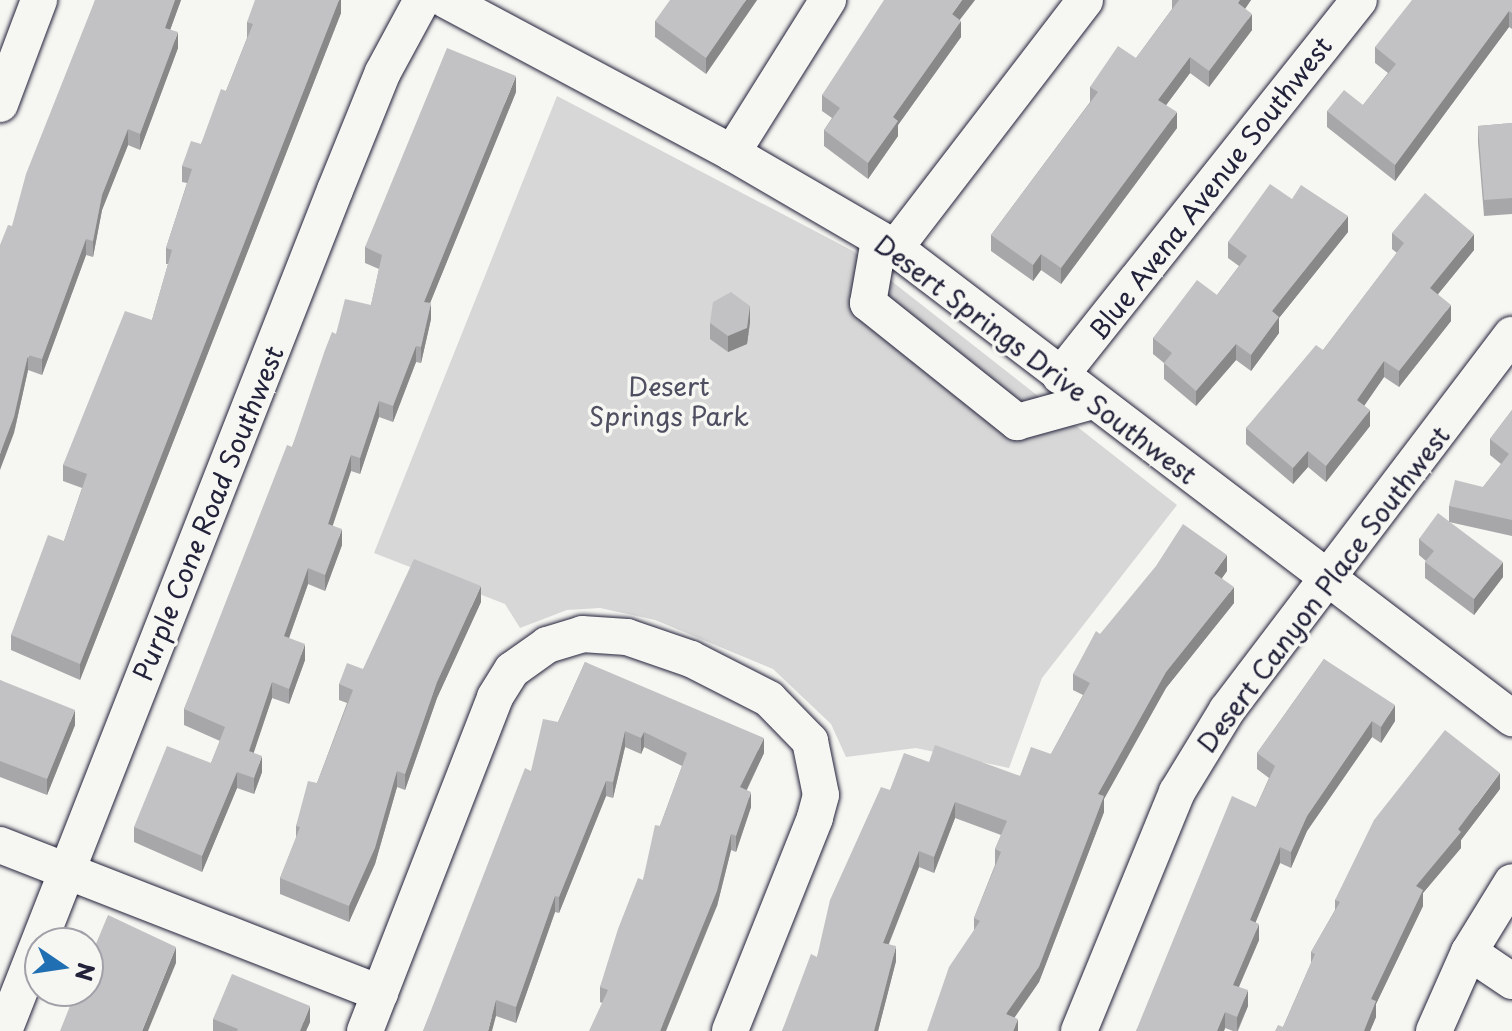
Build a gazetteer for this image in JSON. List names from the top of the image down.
{
  "streets": {
    "street": [
      "Blue Avena Avenue Southwest",
      "Desert Springs Drive Southwest",
      "Purple Cone Road Southwest",
      "Desert Canyon Place Southwest"
    ]
  },
  "crossings": [
    ["Blue Avena Avenue Southwest", "Desert Springs Drive Southwest"],
    ["Desert Springs Drive Southwest", "Desert Canyon Place Southwest"]
  ],
  "parks": ["Desert Springs Park"],
  "north": "right"
}
